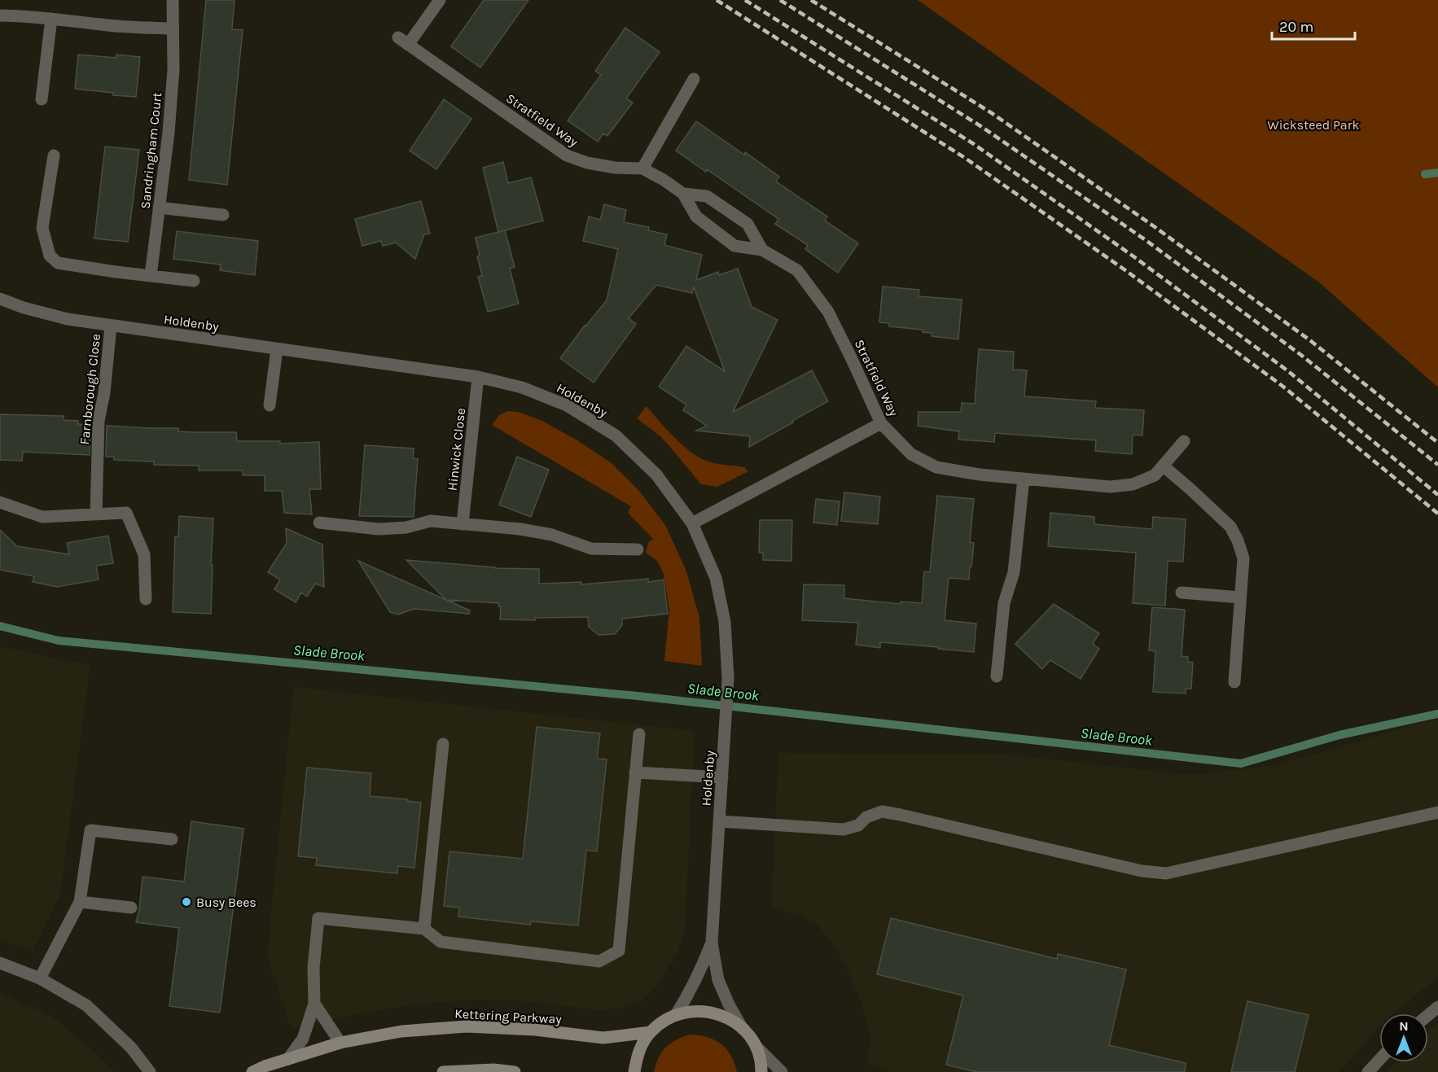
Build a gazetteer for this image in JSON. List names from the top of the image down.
{
  "streets": {
    "street": [
      "Stratfield Way",
      "Sandringham Court",
      "Holdenby",
      "Farnborough Close",
      "Hinwick Close",
      "Kettering Parkway"
    ]
  },
  "crossings": [
    ["Holdenby", "Farnborough Close"],
    ["Holdenby", "Hinwick Close"]
  ],
  "water": ["Slade Brook"],
  "parks": ["Wicksteed Park"],
  "places": ["Busy Bees"],
  "scale_bar": "20 m",
  "north": "top"
}
